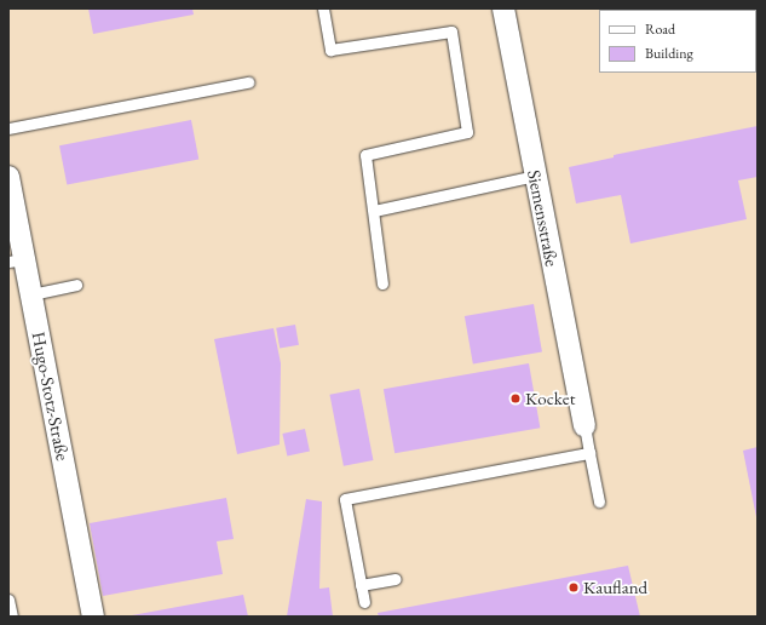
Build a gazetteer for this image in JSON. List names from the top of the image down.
{
  "streets": {
    "street": ["Siemensstraße", "Hugo-Stotz-Straße"]
  },
  "places": ["Kocket", "Kaufland"],
  "legend": ["Road", "Building"]
}
